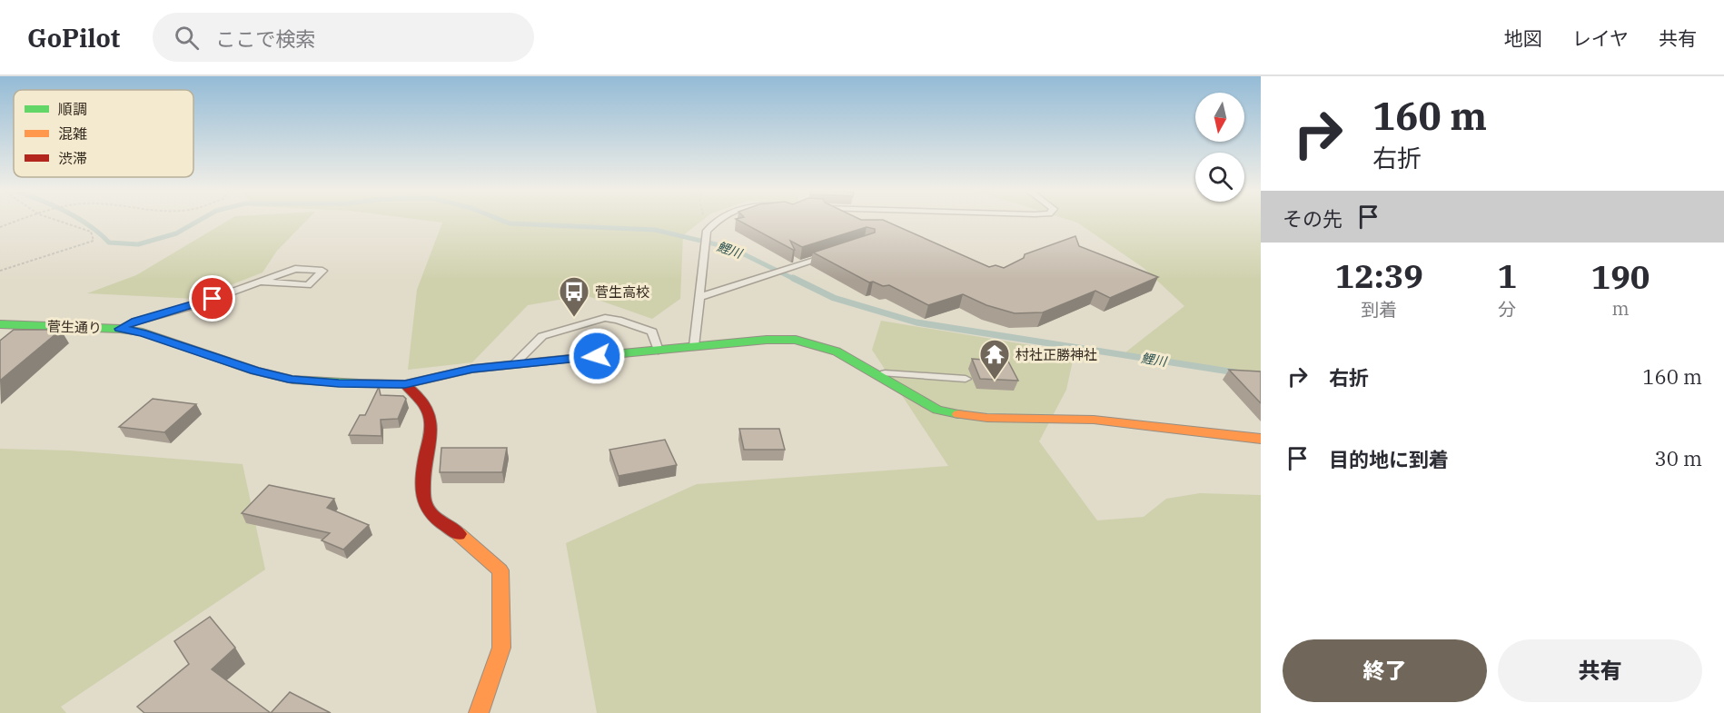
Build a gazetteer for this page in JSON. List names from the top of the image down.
{
  "streets": {
    "street": ["菅生通り"]
  },
  "water": ["鯉川"],
  "places": {
    "bus stop": ["菅生高校"],
    "temple": ["村社正勝神社"]
  },
  "legend": ["順調", "混雑", "渋滞"],
  "north": "bottom",
  "page": {
    "header": "GoPilot",
    "search": "ここで検索",
    "nav": ["地図", "レイヤ", "共有"],
    "turn": ["160 m", "右折"],
    "then": "その先",
    "eta": [
      "12:39",
      "到着",
      "1",
      "分",
      "190",
      "m"
    ],
    "list": [
      {
        "name": "右折",
        "value": "160 m"
      },
      {
        "name": "目的地に到着",
        "value": "30 m"
      }
    ],
    "buttons": ["終了", "共有"]
  }
}
